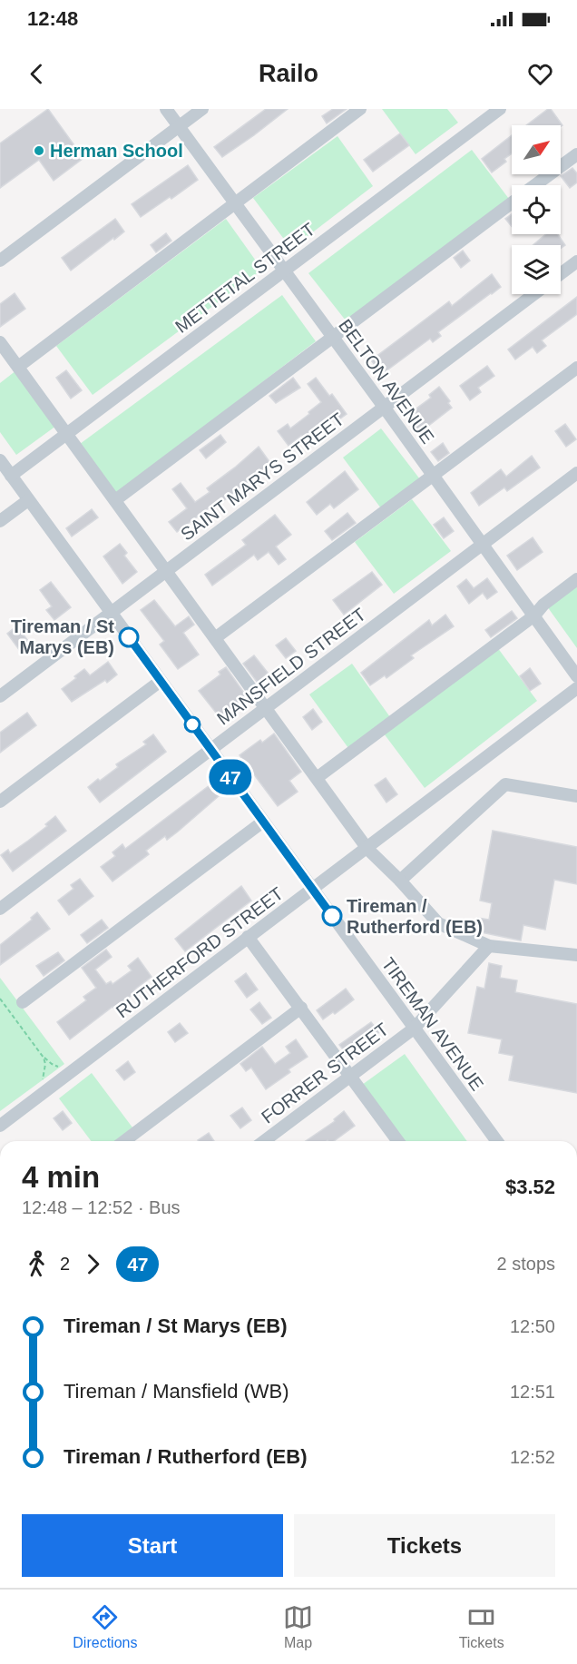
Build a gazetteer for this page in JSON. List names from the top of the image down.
{
  "streets": {
    "street": [
      "METTETAL STREET",
      "BELTON AVENUE",
      "SAINT MARYS STREET",
      "MANSFIELD STREET",
      "RUTHERFORD STREET",
      "TIREMAN AVENUE",
      "FORRER STREET"
    ]
  },
  "crossings": [
    ["METTETAL STREET", "BELTON AVENUE"],
    ["METTETAL STREET", "TIREMAN AVENUE"],
    ["BELTON AVENUE", "SAINT MARYS STREET"],
    ["BELTON AVENUE", "MANSFIELD STREET"],
    ["SAINT MARYS STREET", "TIREMAN AVENUE"],
    ["MANSFIELD STREET", "TIREMAN AVENUE"],
    ["RUTHERFORD STREET", "TIREMAN AVENUE"],
    ["TIREMAN AVENUE", "FORRER STREET"]
  ],
  "places": ["Herman School", "Tireman / St Marys (EB)", "Tireman / Rutherford (EB)"],
  "lines": ["bus line 47"],
  "north": "top right",
  "page": {
    "status": "12:48",
    "header": "Railo",
    "on_map": "47",
    "heading": ["4 min", "12:48 – 12:52 · Bus", "$3.52"],
    "legs": ["2", "47", "2 stops"],
    "list": [
      {
        "name": "Tireman / St Marys (EB)",
        "value": "12:50"
      },
      {
        "name": "Tireman / Mansfield (WB)",
        "value": "12:51"
      },
      {
        "name": "Tireman / Rutherford (EB)",
        "value": "12:52"
      }
    ],
    "buttons": ["Start", "Tickets"],
    "tabs": ["Directions", "Map", "Tickets"]
  }
}
